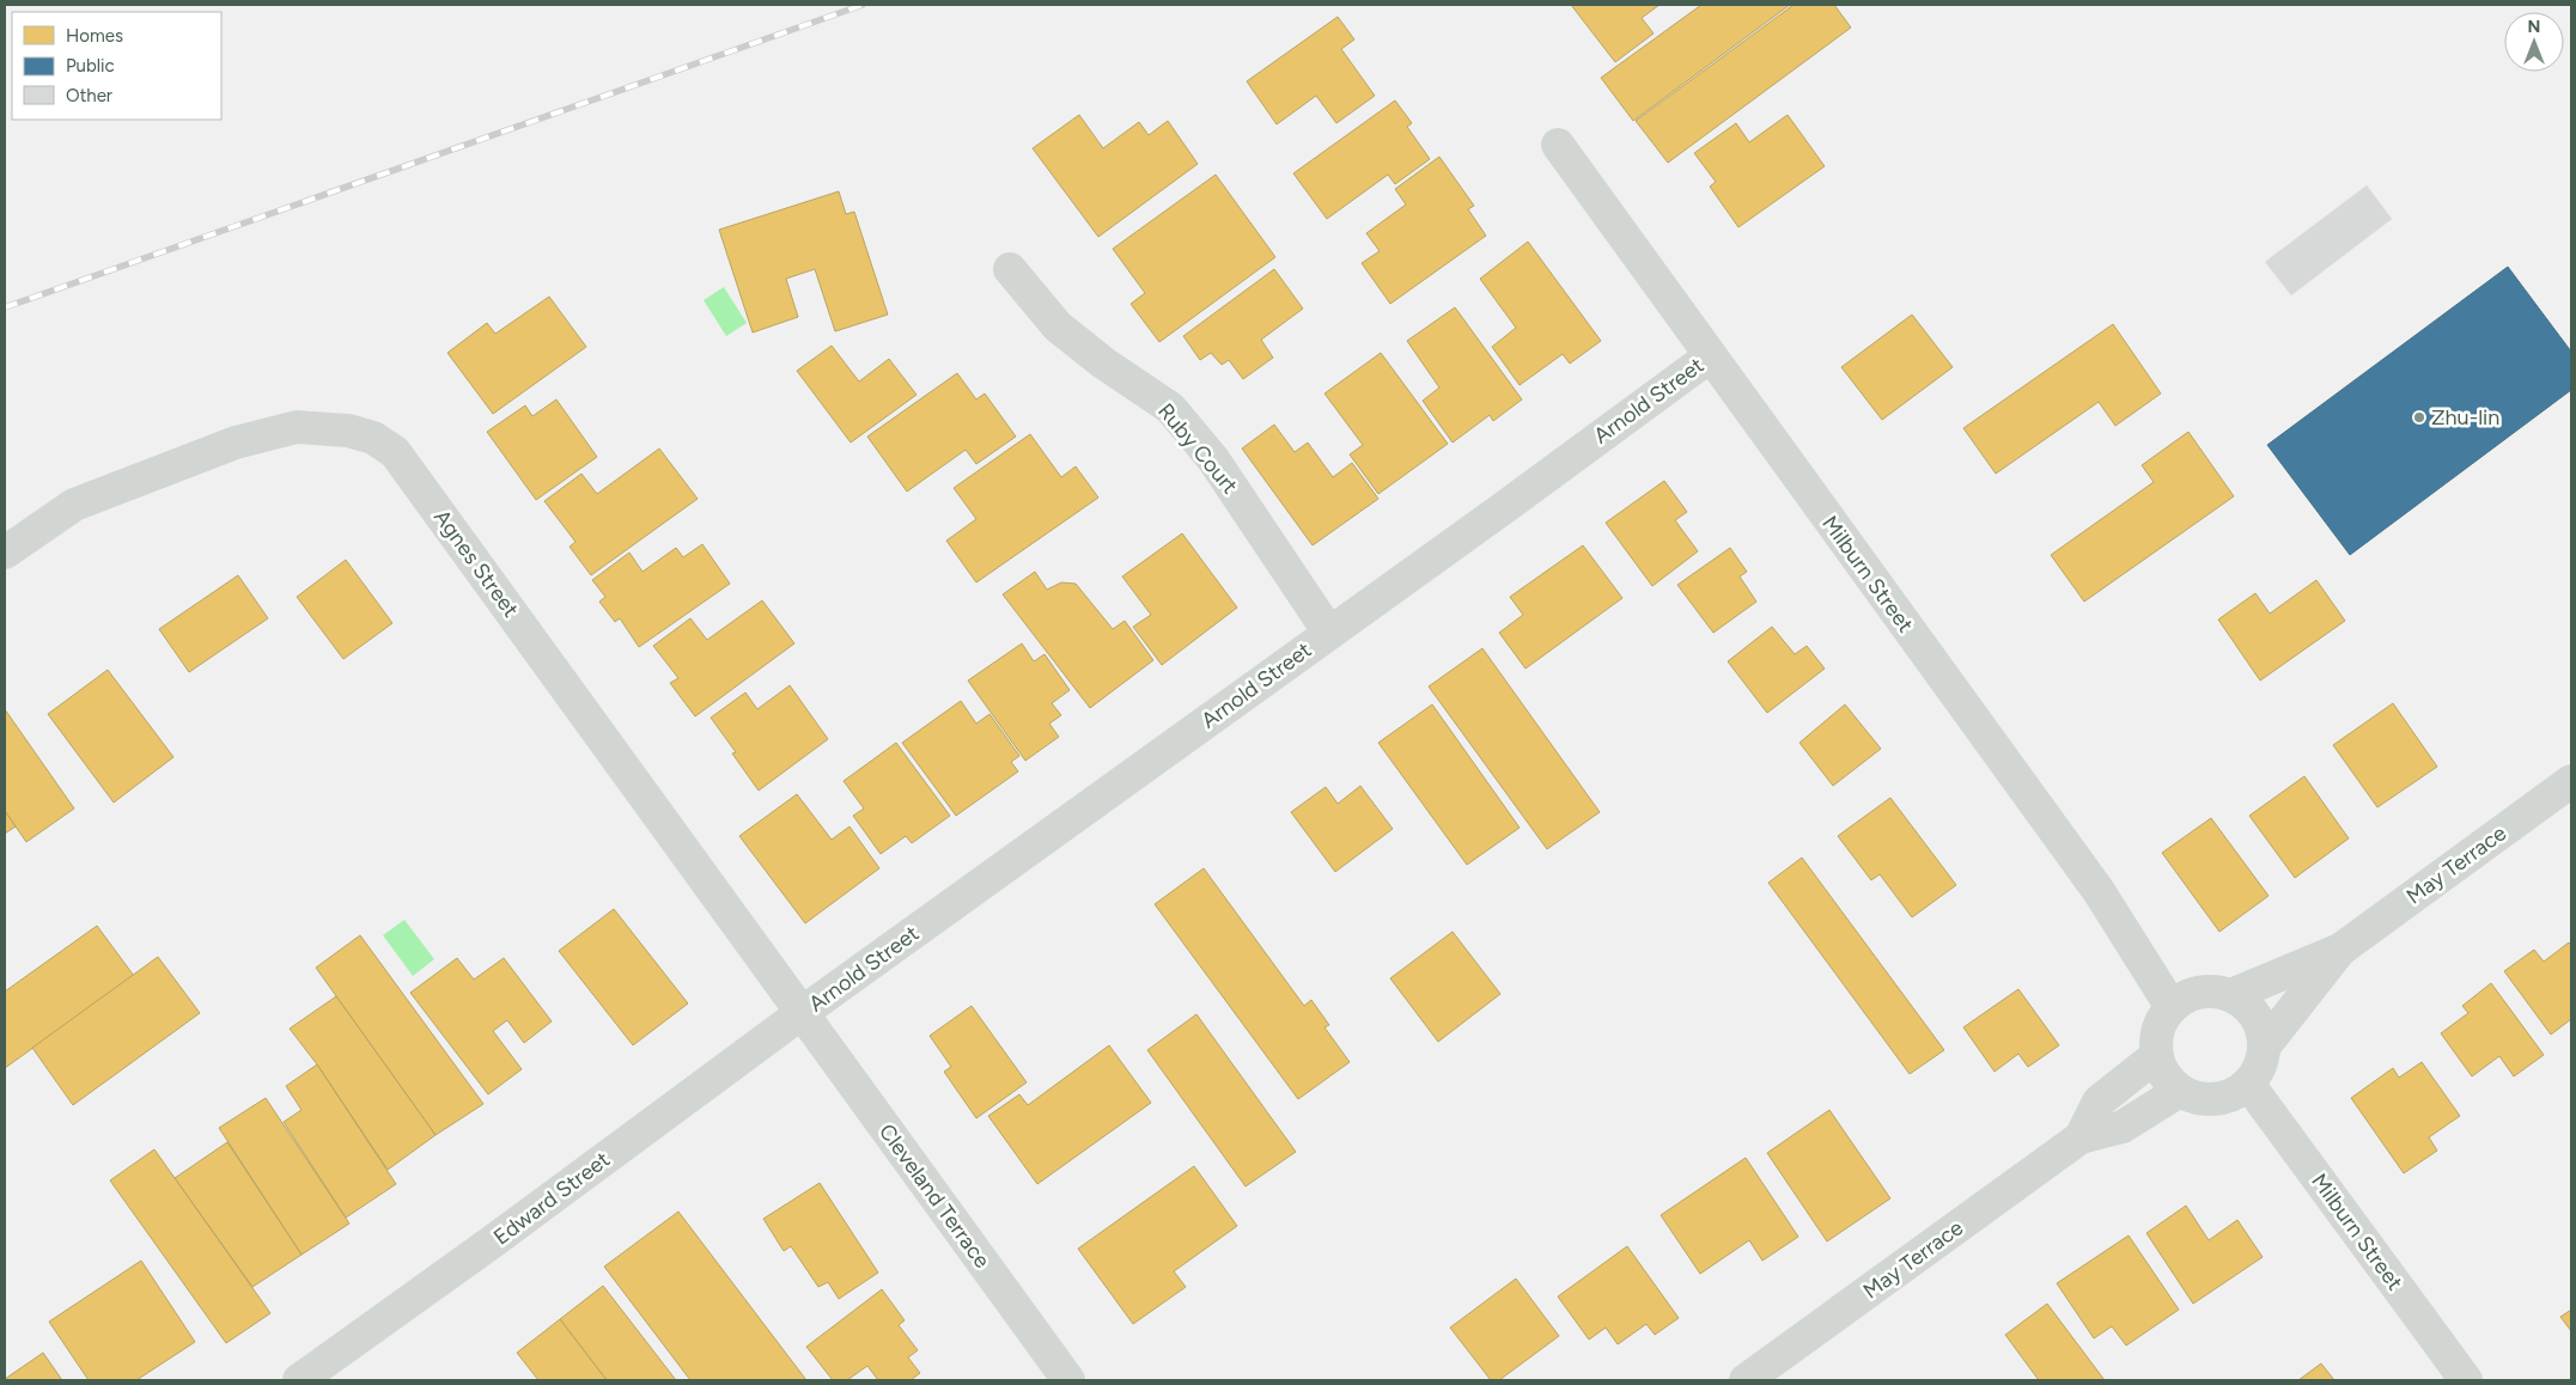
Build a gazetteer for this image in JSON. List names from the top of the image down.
{
  "streets": {
    "street": [
      "Arnold Street",
      "Ruby Court",
      "Agnes Street",
      "Milburn Street",
      "May Terrace",
      "Cleveland Terrace",
      "Edward Street"
    ]
  },
  "crossings": [
    ["Arnold Street", "Ruby Court"],
    ["Arnold Street", "Agnes Street"],
    ["Arnold Street", "Milburn Street"],
    ["Arnold Street", "Cleveland Terrace"],
    ["Arnold Street", "Edward Street"],
    ["Agnes Street", "Cleveland Terrace"],
    ["Agnes Street", "Edward Street"],
    ["Milburn Street", "May Terrace"],
    ["Cleveland Terrace", "Edward Street"]
  ],
  "places": ["Zhu-lin"],
  "legend": ["Homes", "Public", "Other"],
  "north": "top"
}
